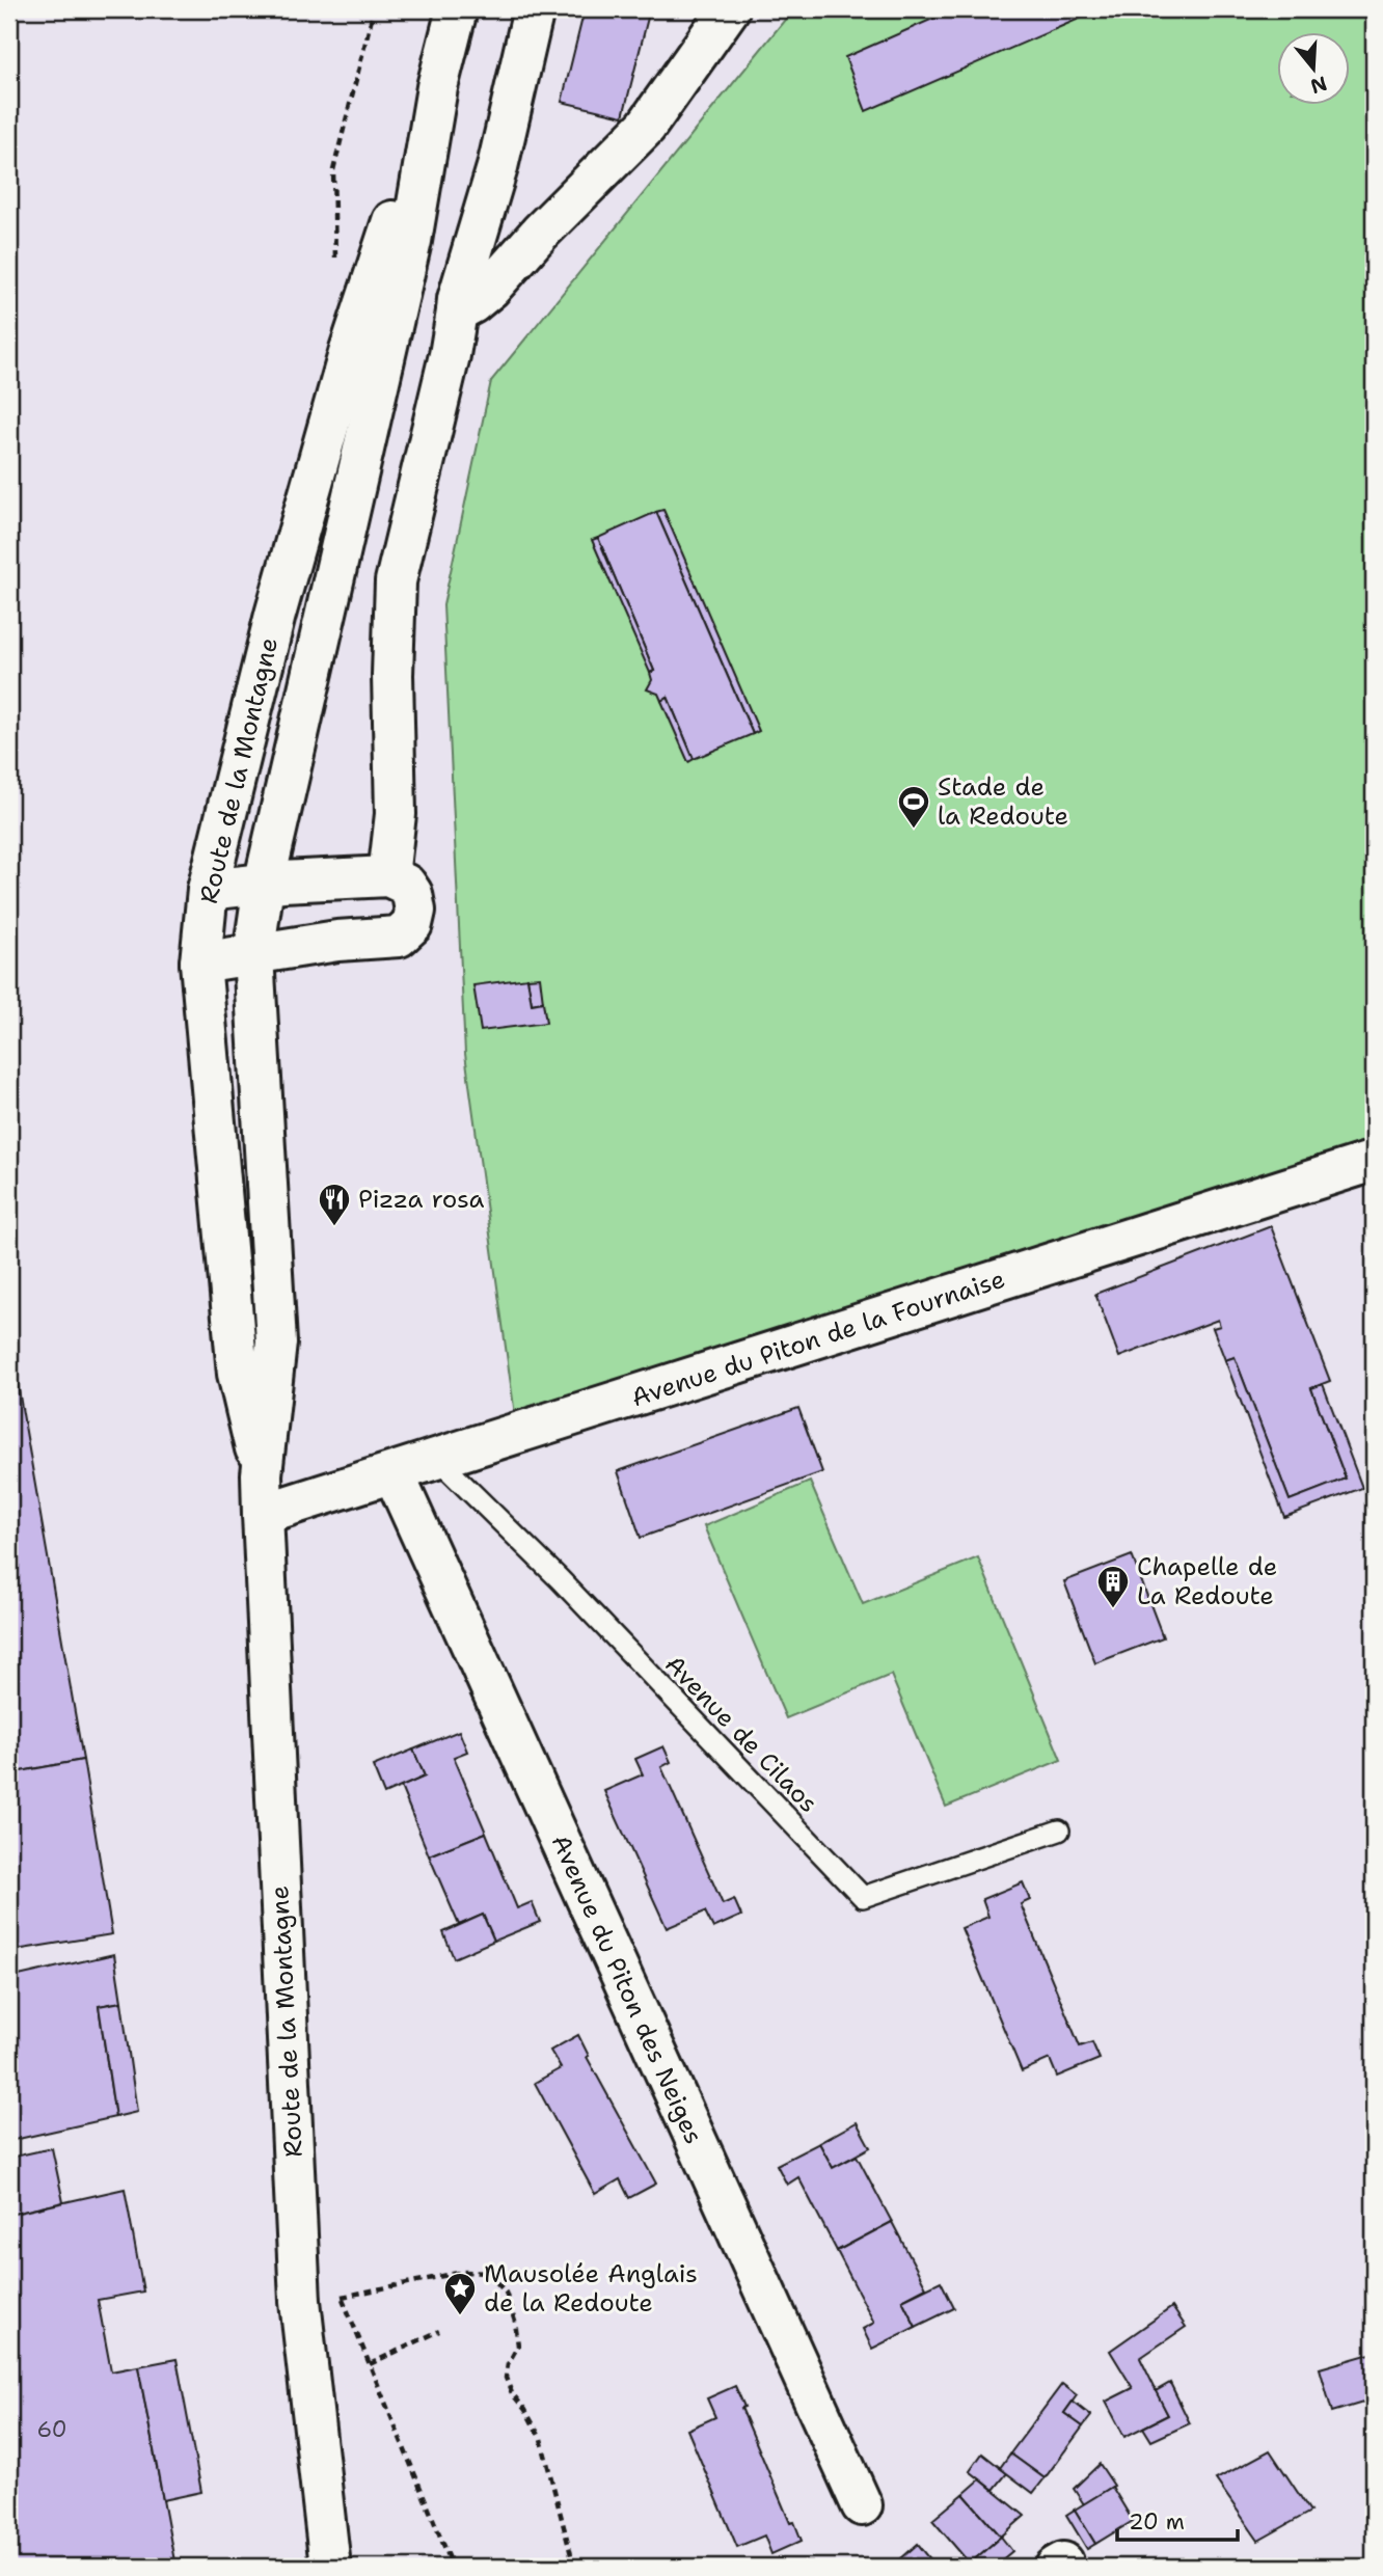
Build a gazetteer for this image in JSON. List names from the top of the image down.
{
  "streets": {
    "street": ["Route de la Montagne", "Avenue du Piton de la Fournaise", "Avenue du Piton des Neiges"],
    "lane": ["Avenue de Cilaos"]
  },
  "crossings": [
    ["Route de la Montagne", "Avenue du Piton de la Fournaise"],
    ["Avenue du Piton de la Fournaise", "Avenue de Cilaos"],
    ["Avenue du Piton de la Fournaise", "Avenue du Piton des Neiges"]
  ],
  "places": {
    "sports": ["Stade de la Redoute"],
    "restaurant": ["Pizza rosa"],
    "building": ["Chapelle de La Redoute"],
    "place": ["Mausolée Anglais de la Redoute"]
  },
  "house_numbers": ["60"],
  "scale_bar": "20 m",
  "north": "bottom"
}
